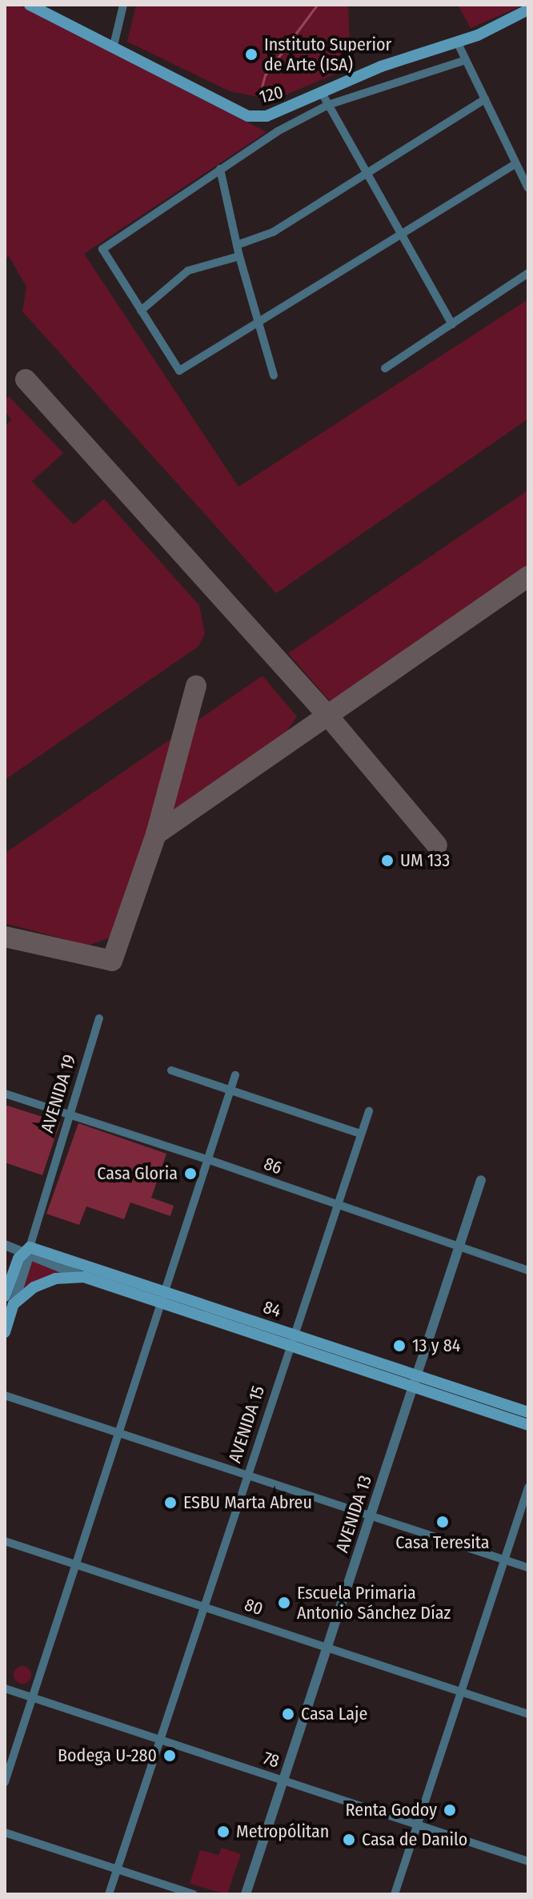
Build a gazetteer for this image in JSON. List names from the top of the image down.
{
  "streets": {
    "main road": ["120", "84"],
    "street": [
      "AVENIDA 19",
      "86",
      "AVENIDA 15",
      "AVENIDA 13",
      "80",
      "78"
    ]
  },
  "crossings": [
    ["AVENIDA 19", "86"],
    ["AVENIDA 19", "84"],
    ["86", "AVENIDA 15"],
    ["86", "AVENIDA 13"],
    ["84", "AVENIDA 15"],
    ["84", "AVENIDA 13"],
    ["AVENIDA 15", "80"],
    ["AVENIDA 15", "78"],
    ["AVENIDA 13", "80"],
    ["AVENIDA 13", "78"]
  ],
  "places": [
    "Instituto Superior de Arte (ISA)",
    "UM 133",
    "Casa Gloria",
    "13 y 84",
    "ESBU Marta Abreu",
    "Casa Teresita",
    "Escuela Primaria Antonio Sánchez Díaz",
    "Casa Laje",
    "Bodega U-280",
    "Renta Godoy",
    "Metropólitan",
    "Casa de Danilo"
  ]
}
